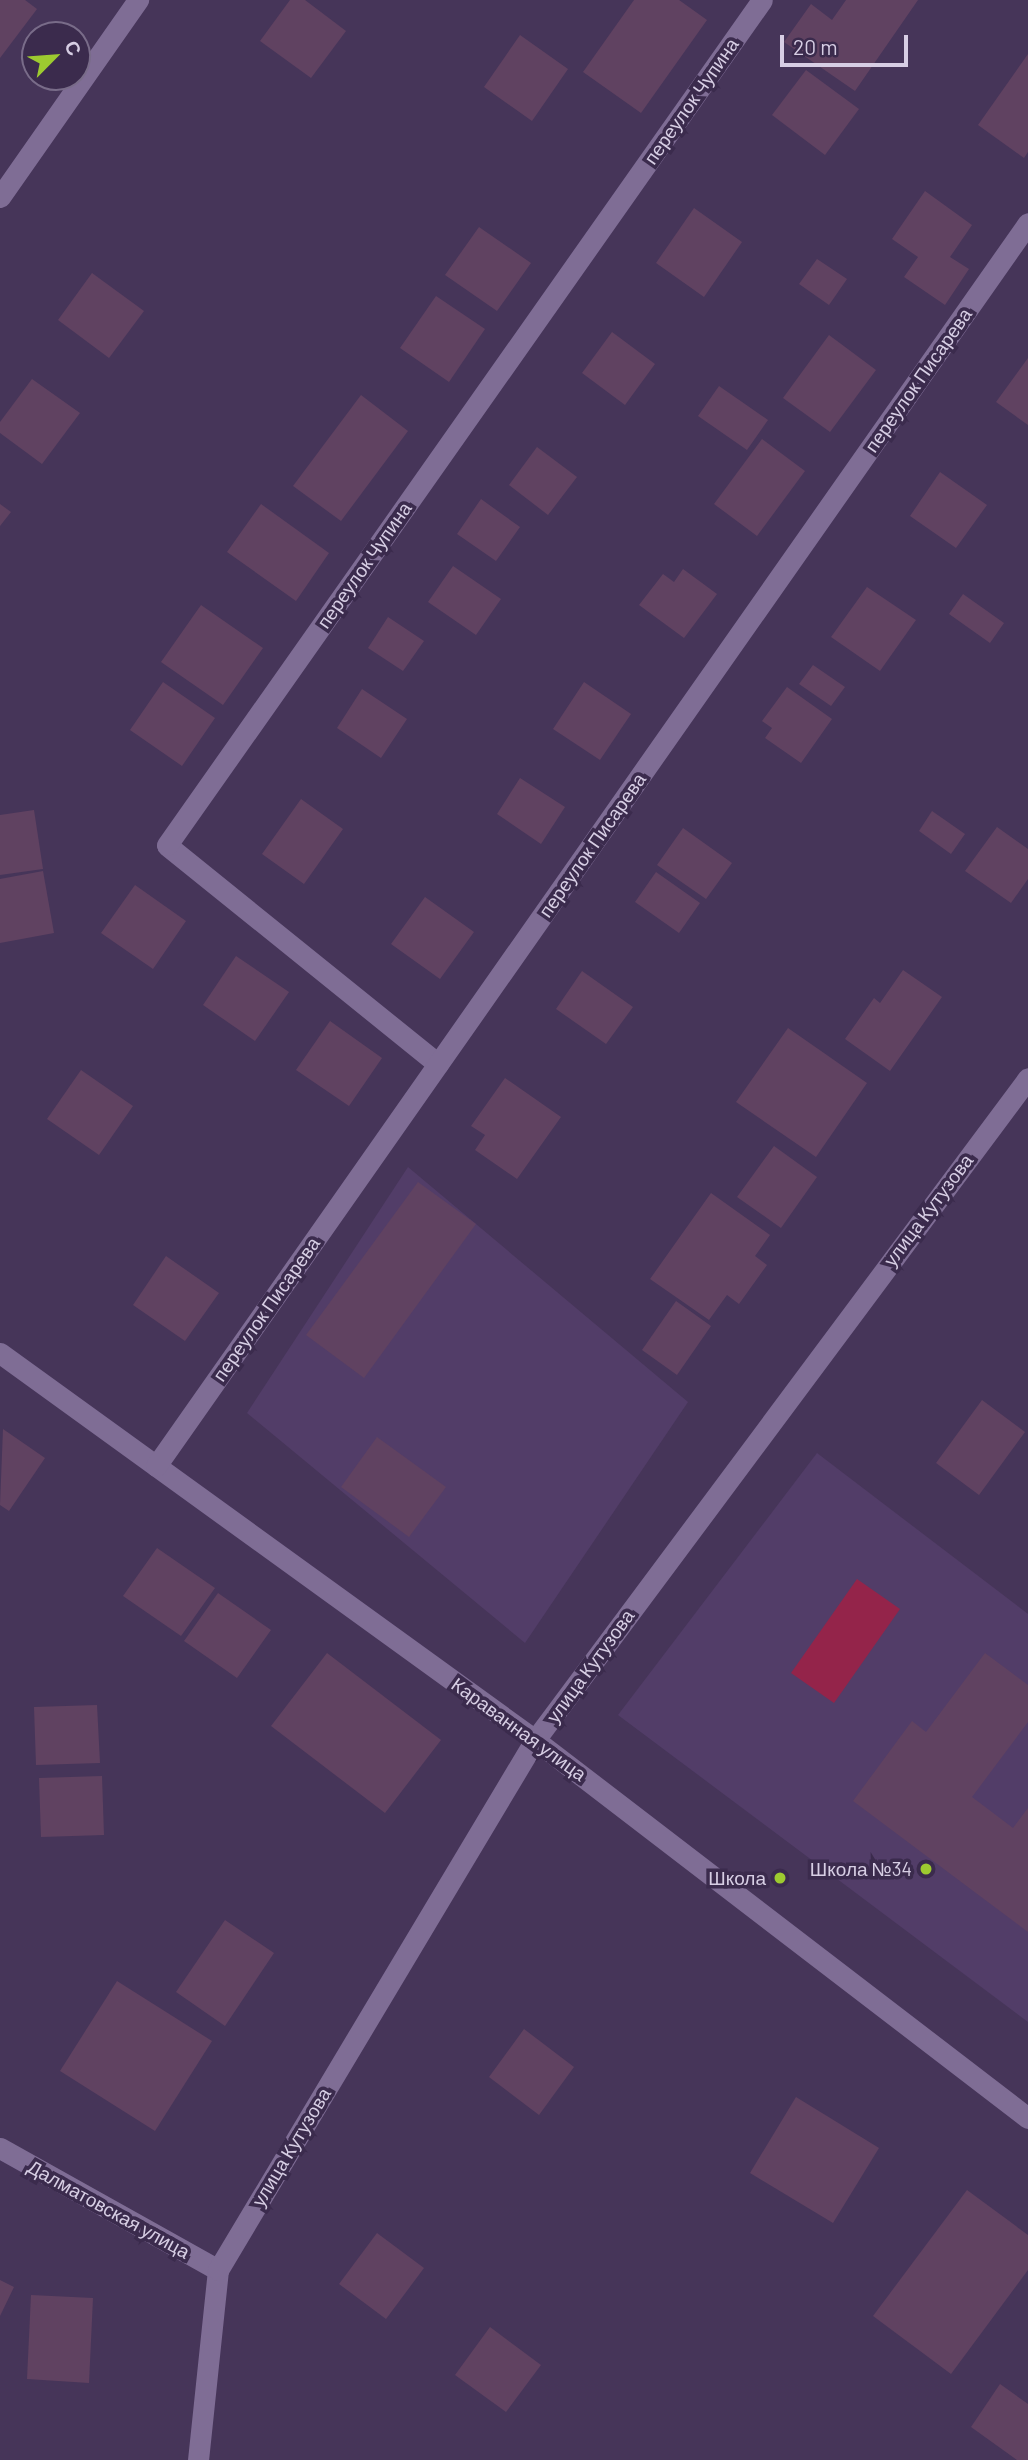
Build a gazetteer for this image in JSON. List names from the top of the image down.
{
  "streets": {
    "street": [
      "переулок Чупина",
      "переулок Писарева",
      "улица Кутузова",
      "Караванная улица",
      "Далматовская улица"
    ]
  },
  "crossings": [
    ["переулок Чупина", "переулок Писарева"],
    ["переулок Писарева", "Караванная улица"],
    ["улица Кутузова", "Караванная улица"],
    ["улица Кутузова", "Далматовская улица"]
  ],
  "places": ["Школа №34", "Школа"],
  "scale_bar": "20 m",
  "north": "top right"
}
